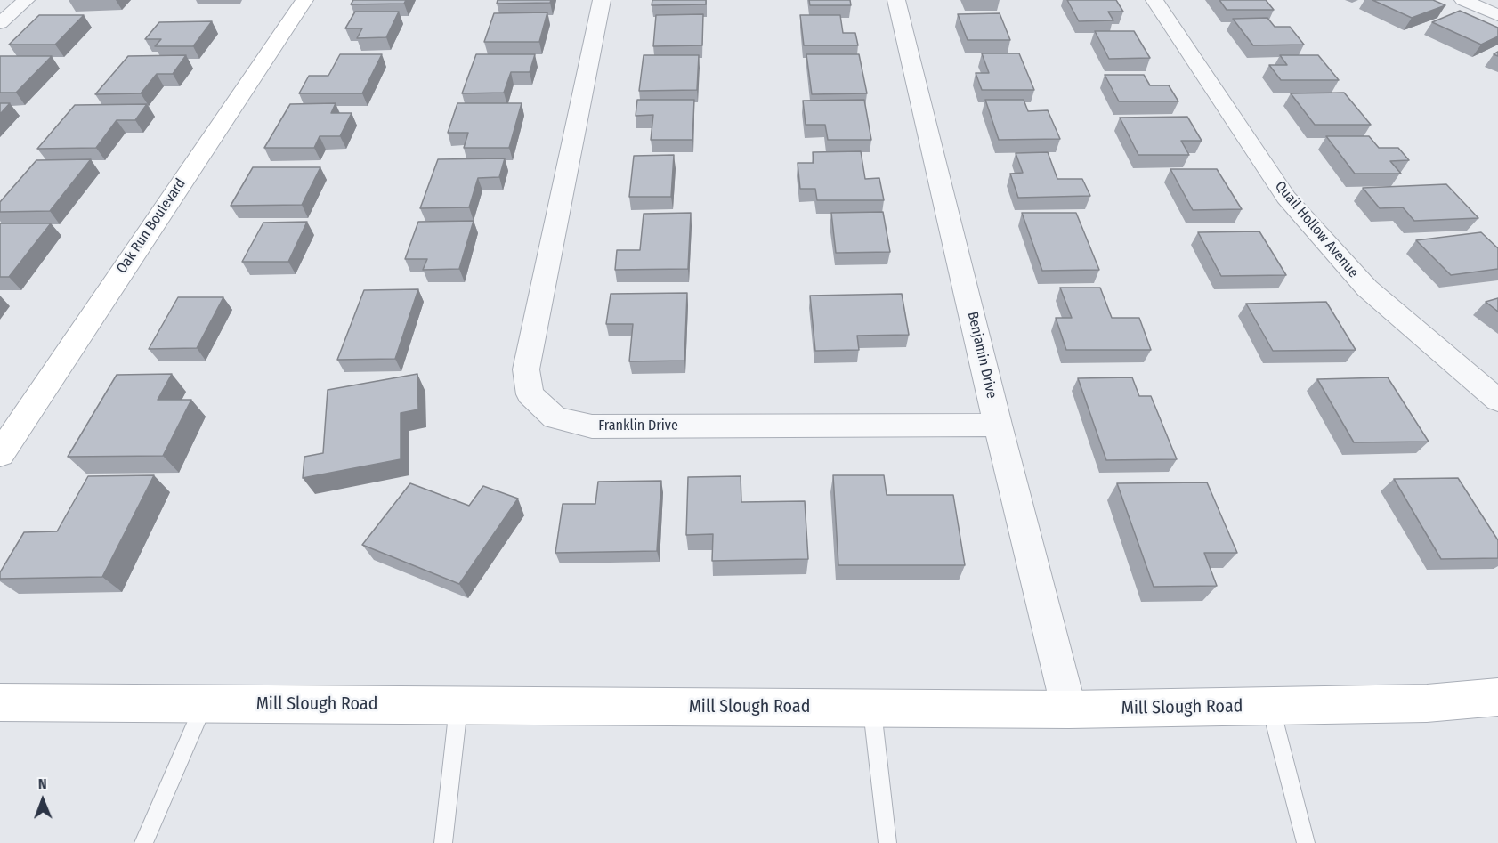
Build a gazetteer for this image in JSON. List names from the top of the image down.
{
  "streets": {
    "street": [
      "Oak Run Boulevard",
      "Quail Hollow Avenue",
      "Benjamin Drive",
      "Franklin Drive",
      "Mill Slough Road"
    ]
  },
  "crossings": [
    ["Benjamin Drive", "Franklin Drive"],
    ["Benjamin Drive", "Mill Slough Road"]
  ],
  "north": "top"
}
